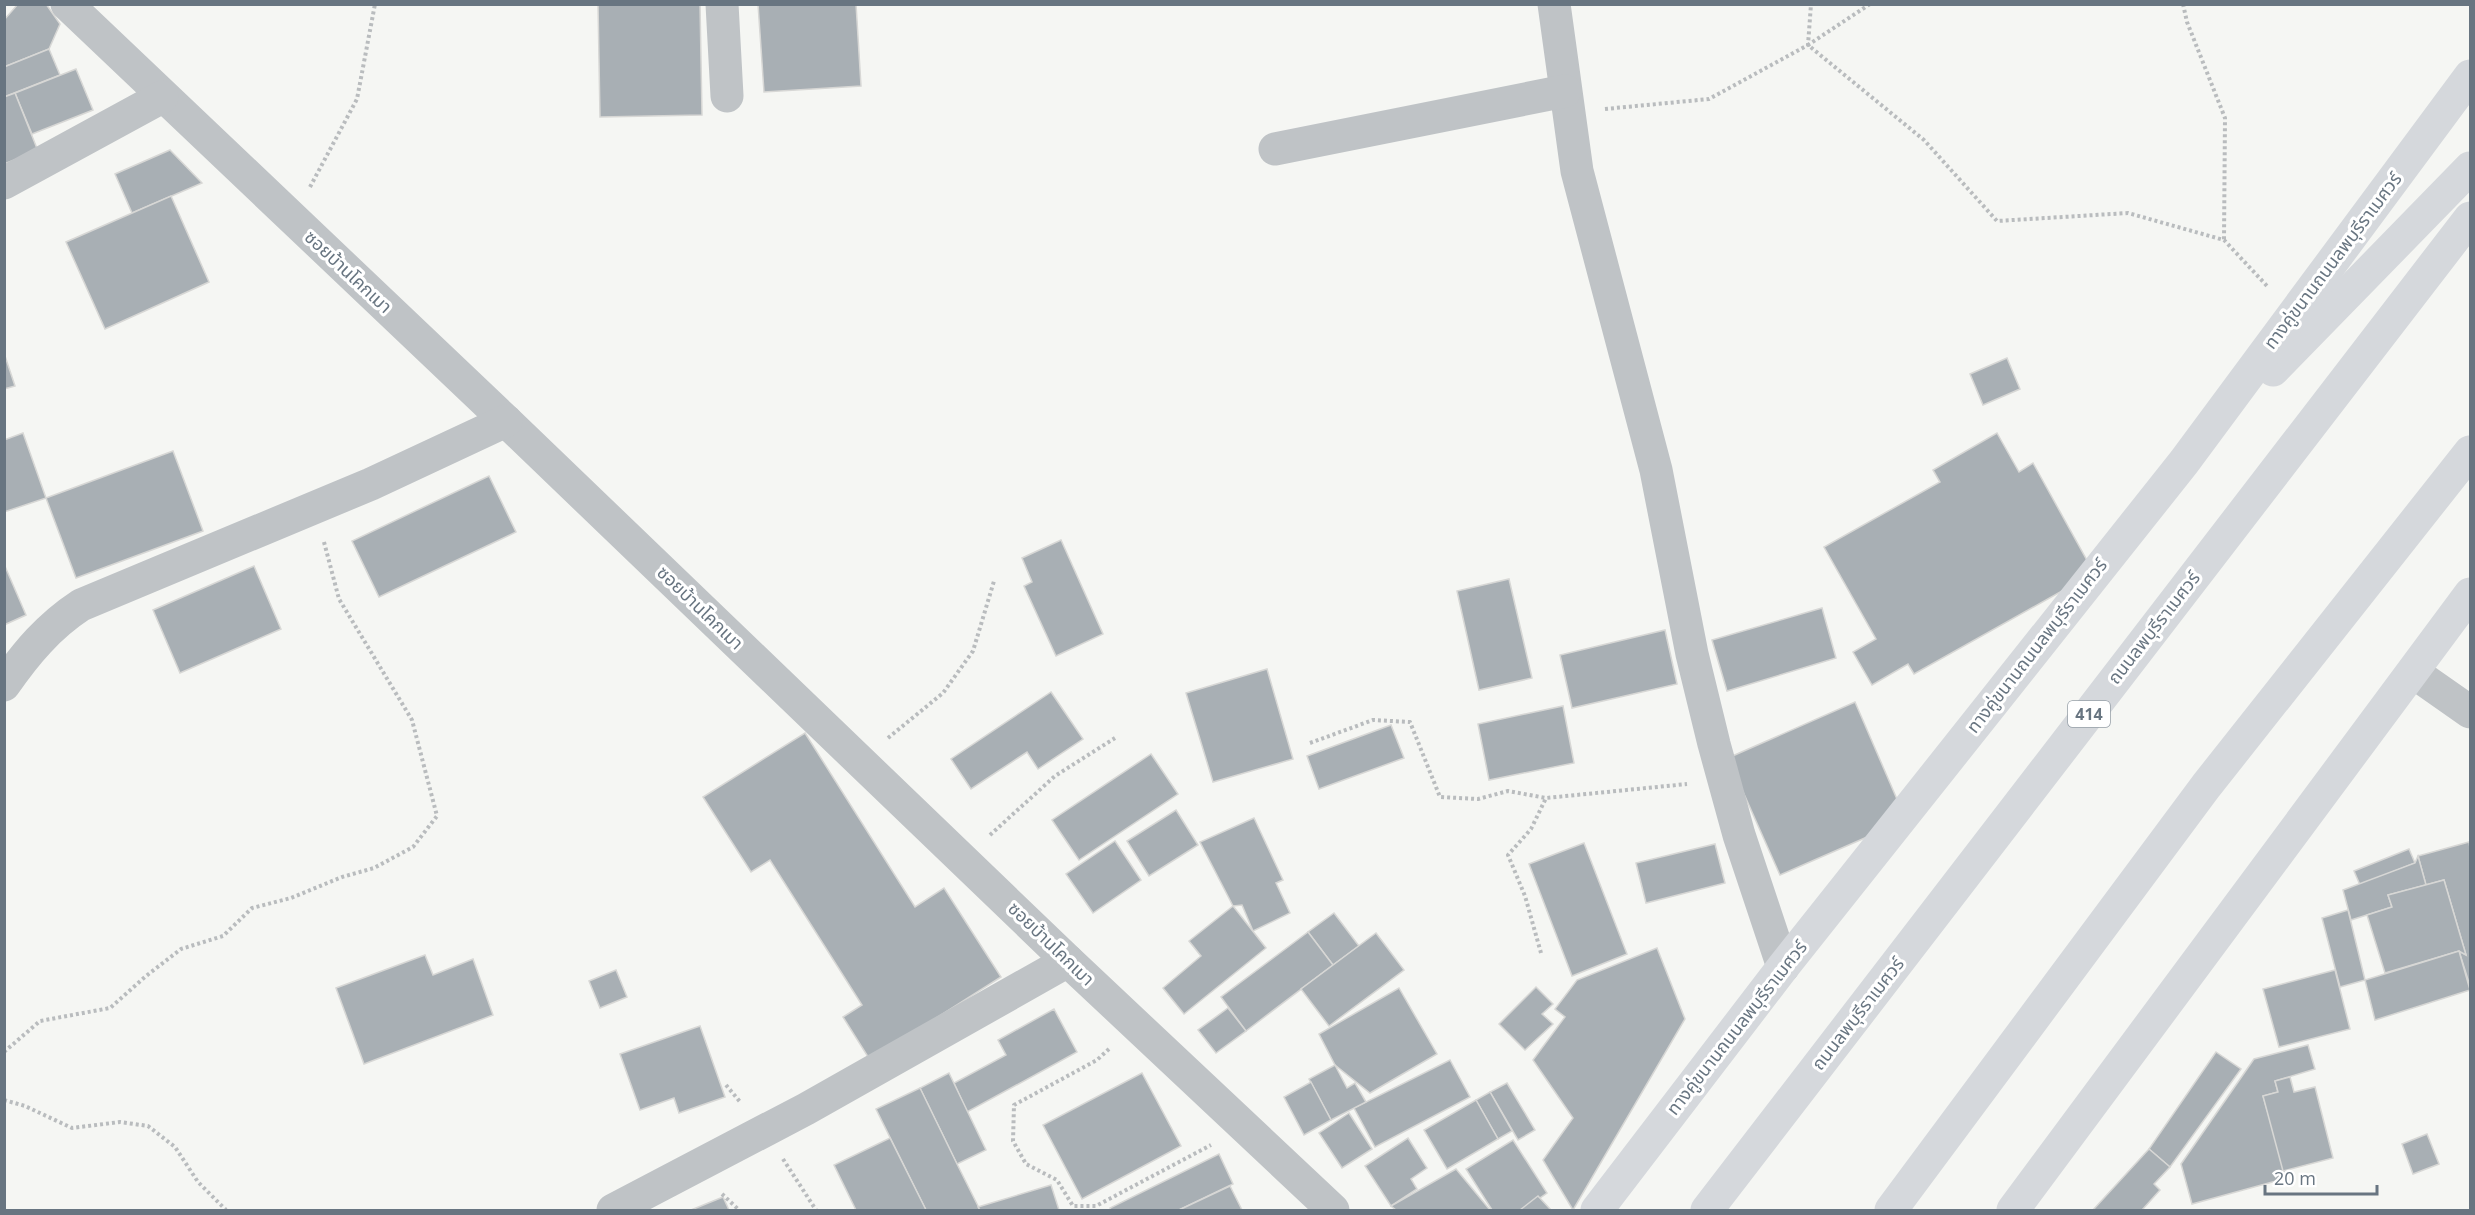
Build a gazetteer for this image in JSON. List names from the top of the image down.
{
  "streets": {
    "main road": ["ทางคู่ขนานถนนลพบุรีราเมศวร์", "ถนนลพบุรีราเมศวร์", "414"],
    "street": ["ซอยบ้านโคกเมา"]
  },
  "scale_bar": "20 m"
}
